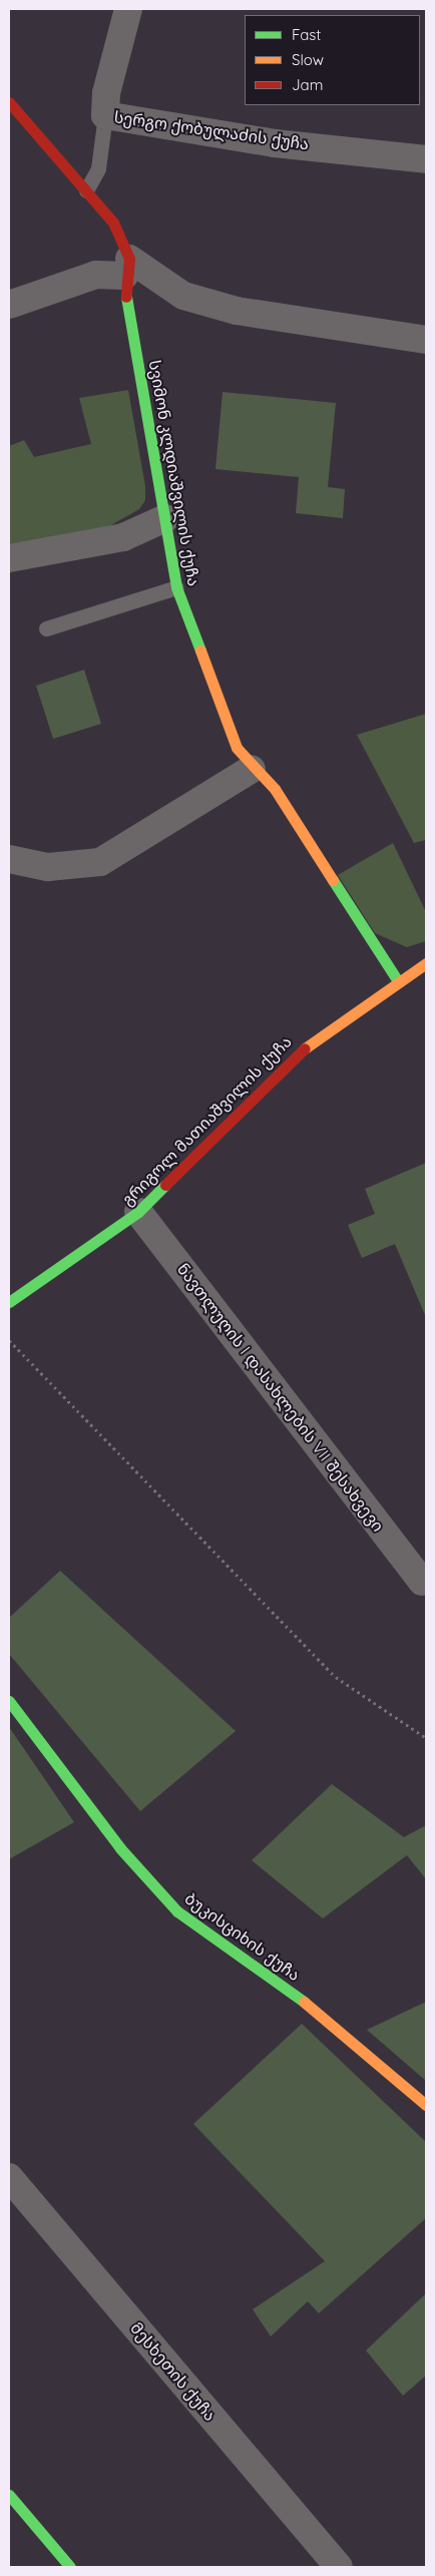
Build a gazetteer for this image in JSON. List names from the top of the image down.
{
  "streets": {
    "street": [
      "სერგო ქობულაძის ქუჩა",
      "სვიმონ კლდიაშვილის ქუჩა",
      "გრიგოლ მათიაშვილის ქუჩა",
      "ნავთლუღის I დასახლების VII შესახვევი",
      "ბუკისციხის ქუჩა",
      "მესხეთის ქუჩა"
    ]
  },
  "crossings": [
    ["სვიმონ კლდიაშვილის ქუჩა", "გრიგოლ მათიაშვილის ქუჩა"],
    ["გრიგოლ მათიაშვილის ქუჩა", "ნავთლუღის I დასახლების VII შესახვევი"]
  ],
  "legend": ["Fast", "Slow", "Jam"]
}
